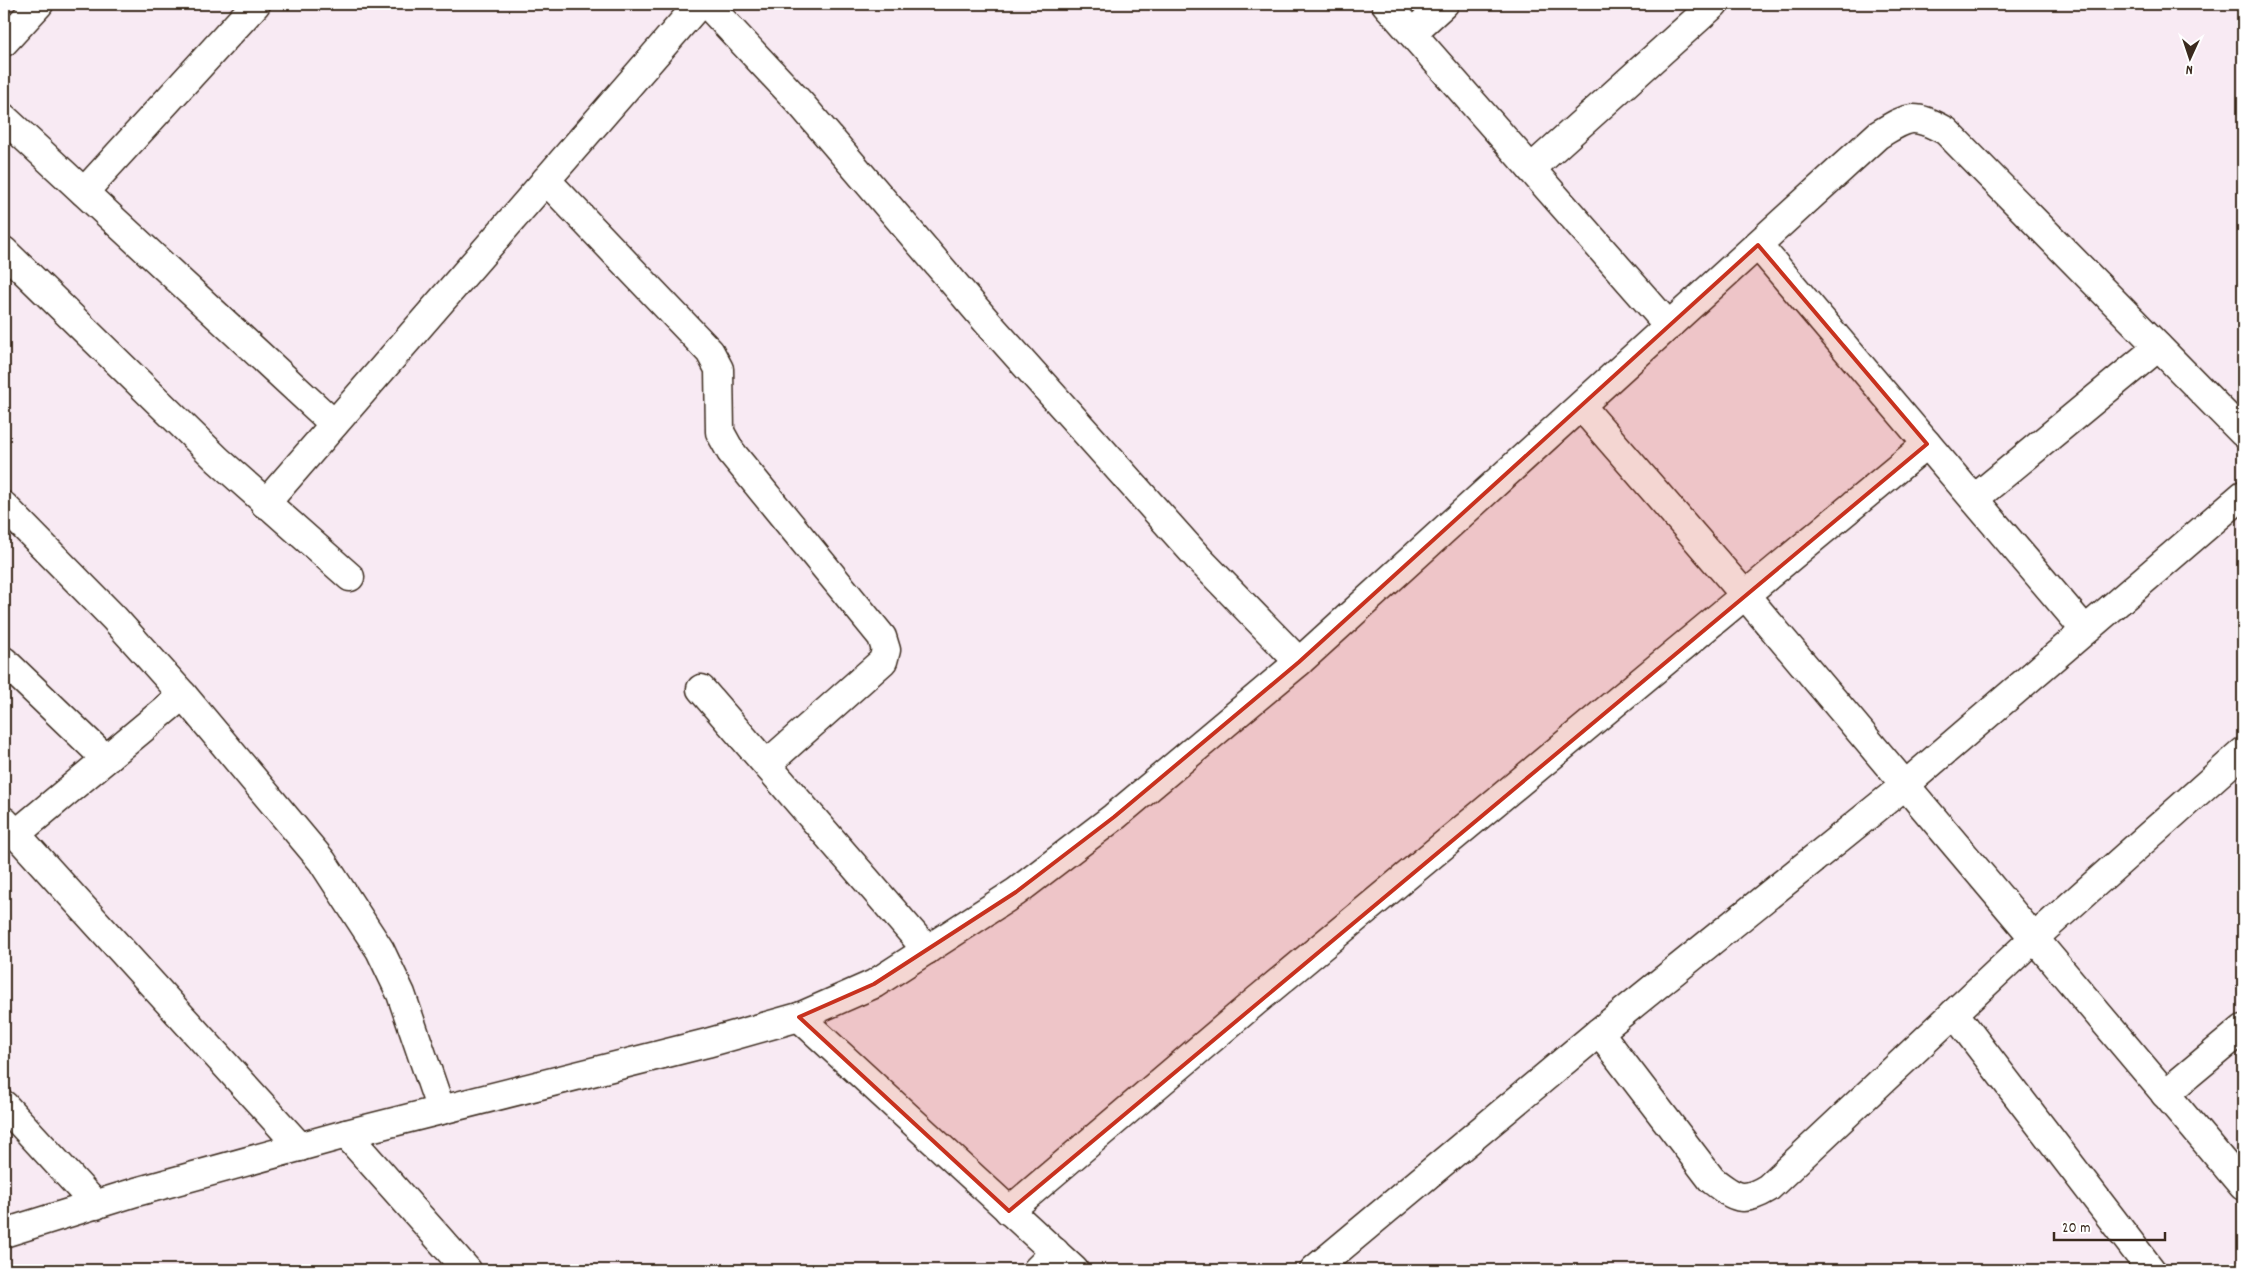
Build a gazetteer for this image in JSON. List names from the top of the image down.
{
  "scale_bar": "20 m",
  "north": "bottom"
}
